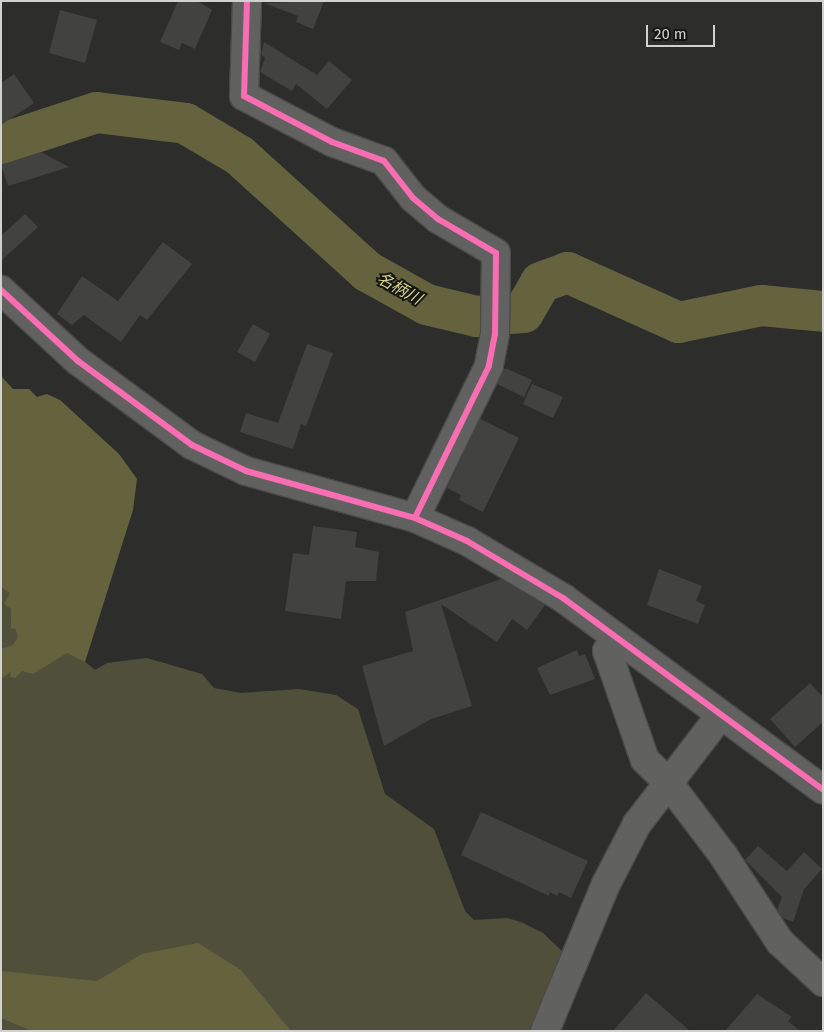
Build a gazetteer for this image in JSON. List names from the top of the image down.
{
  "water": ["名柄川"],
  "scale_bar": "20 m"
}
